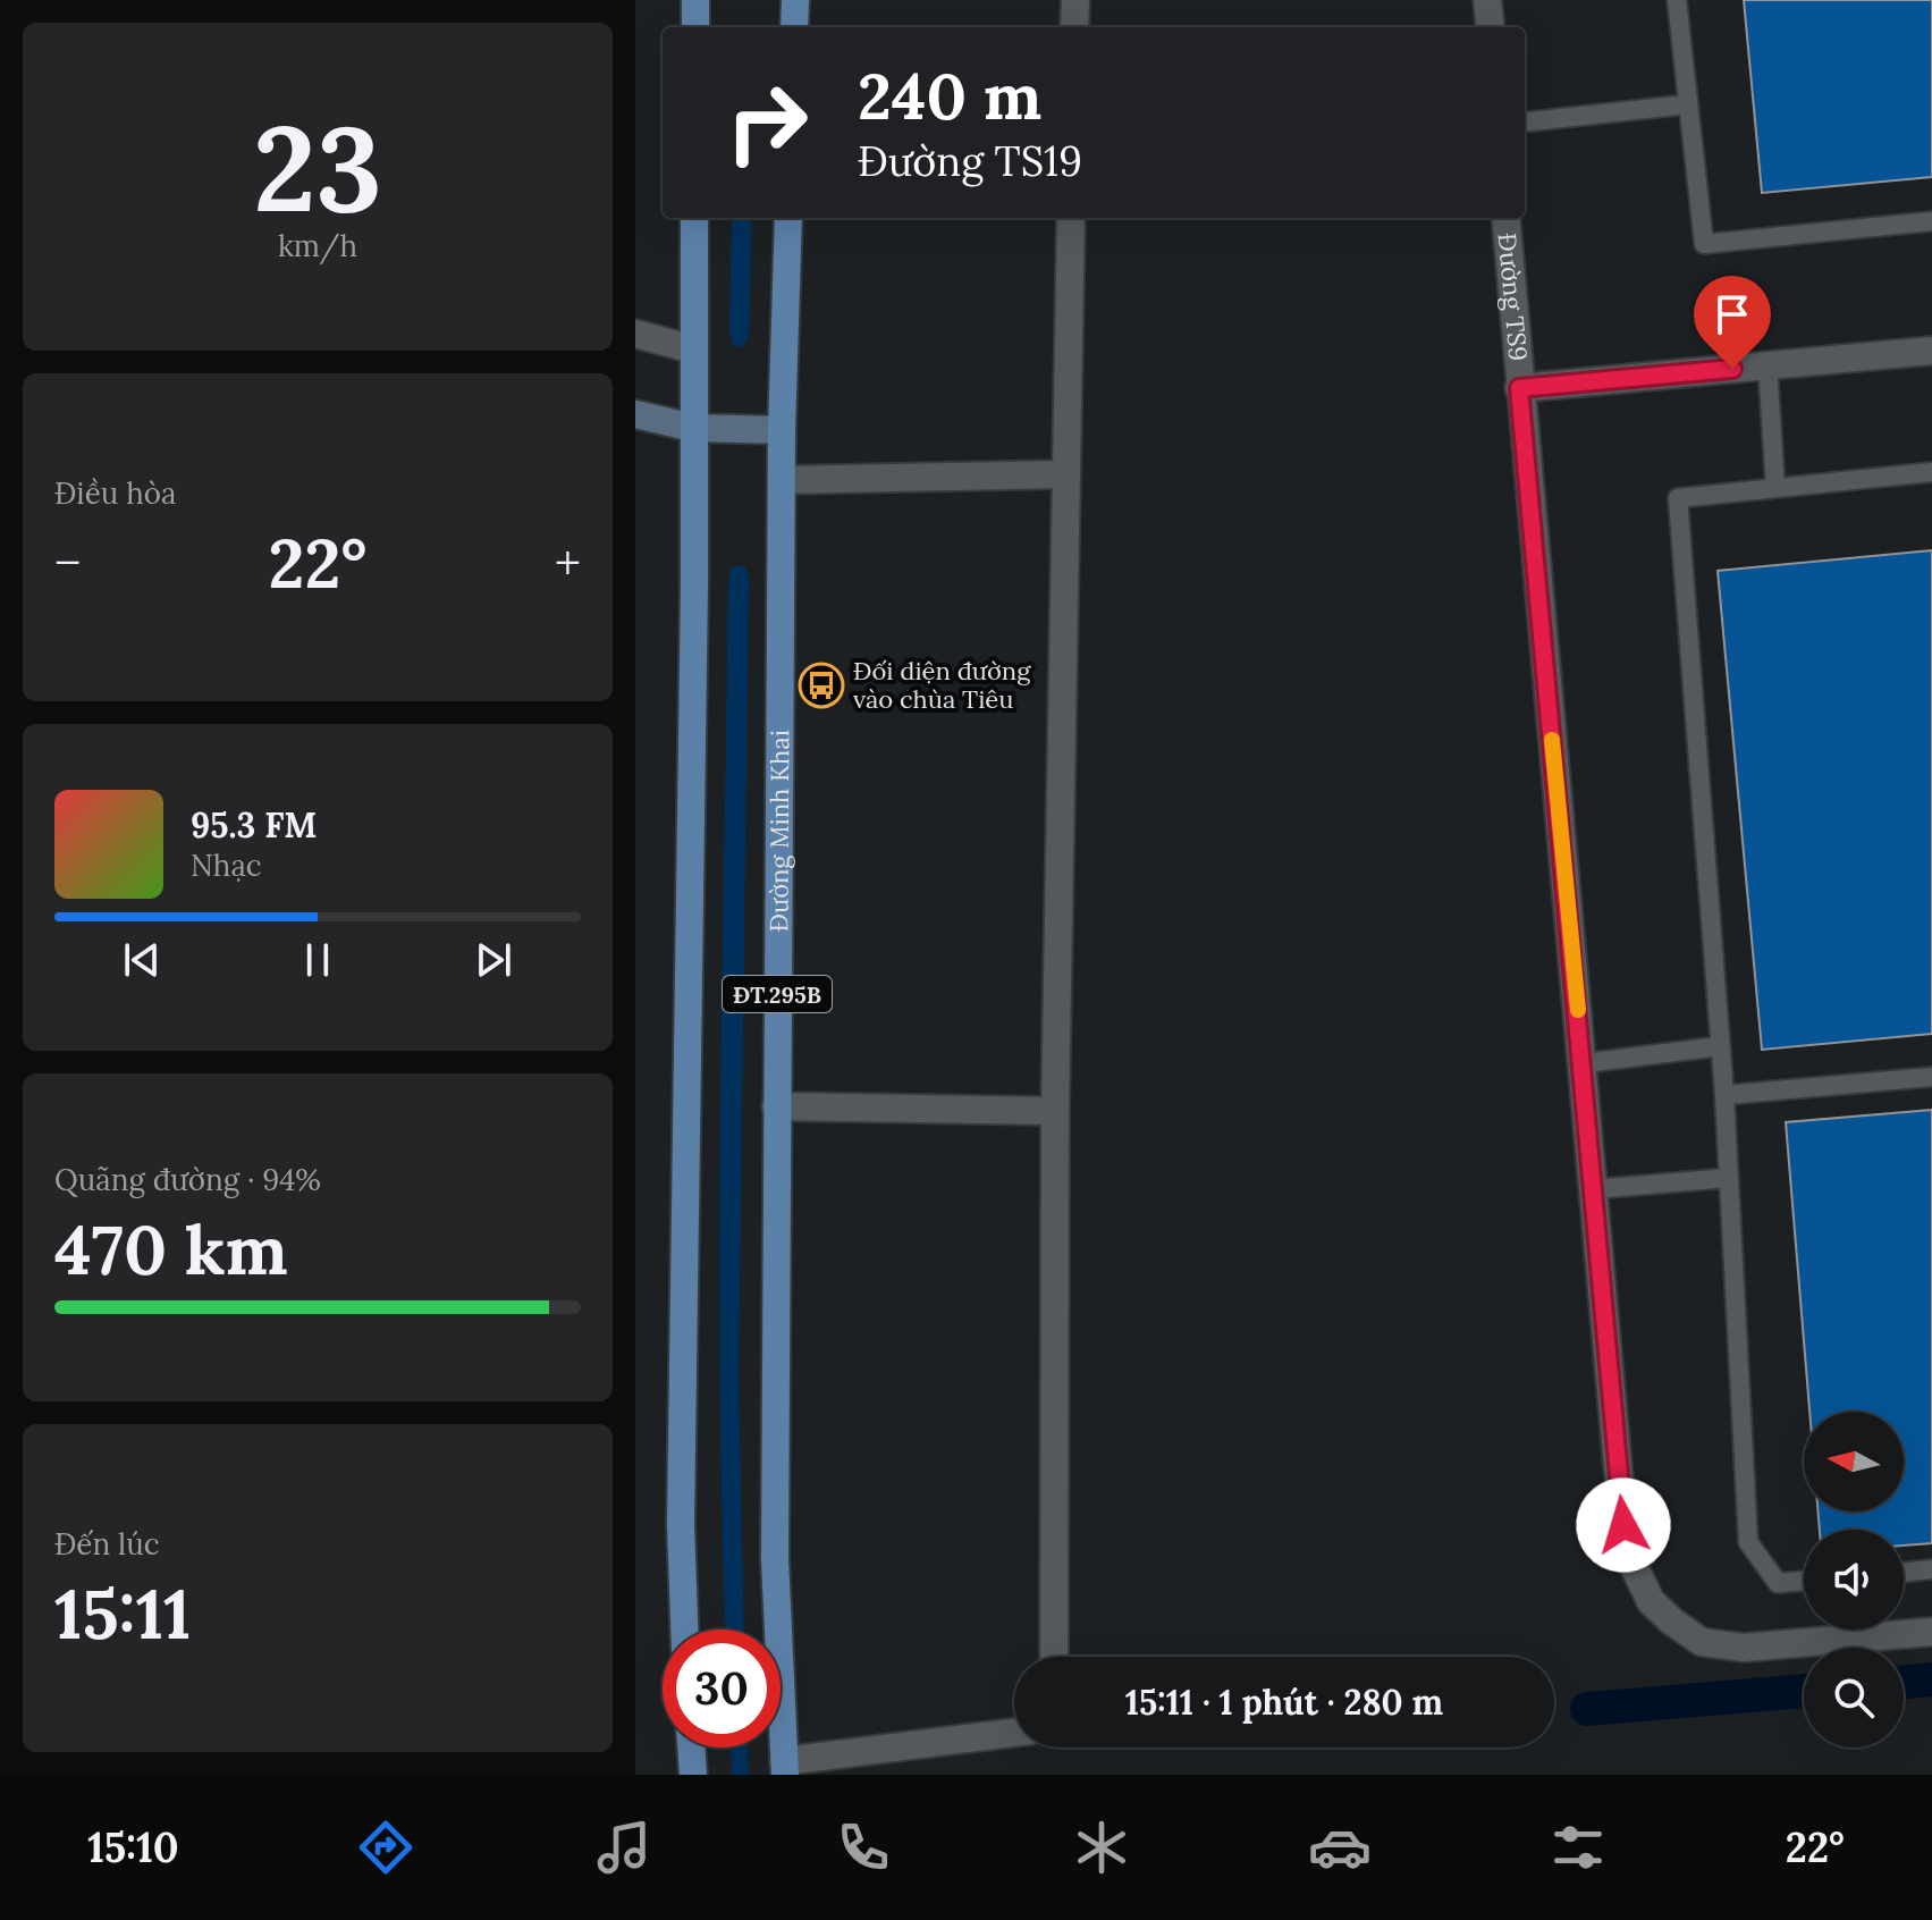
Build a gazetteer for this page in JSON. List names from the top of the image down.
{
  "streets": {
    "main road": ["Đường Minh Khai", "ĐT.295B"],
    "street": ["Đường TS9"]
  },
  "places": {
    "bus stop": ["Đối diện đường vào chùa Tiêu"]
  },
  "north": "left",
  "page": {
    "tile": [
      ["23", "km/h"],
      "Điều hòa",
      ["Quãng đường · 94%", "470 km"],
      ["Đến lúc", "15:11"]
    ],
    "turn": ["240 m", "Đường TS19"],
    "heat": ["−", "22°", "+"],
    "song": ["95.3 FM", "Nhạc"],
    "limit": "30",
    "trip": "15:11 · 1 phút · 280 m",
    "tabs": ["15:10", "22°"]
  }
}
